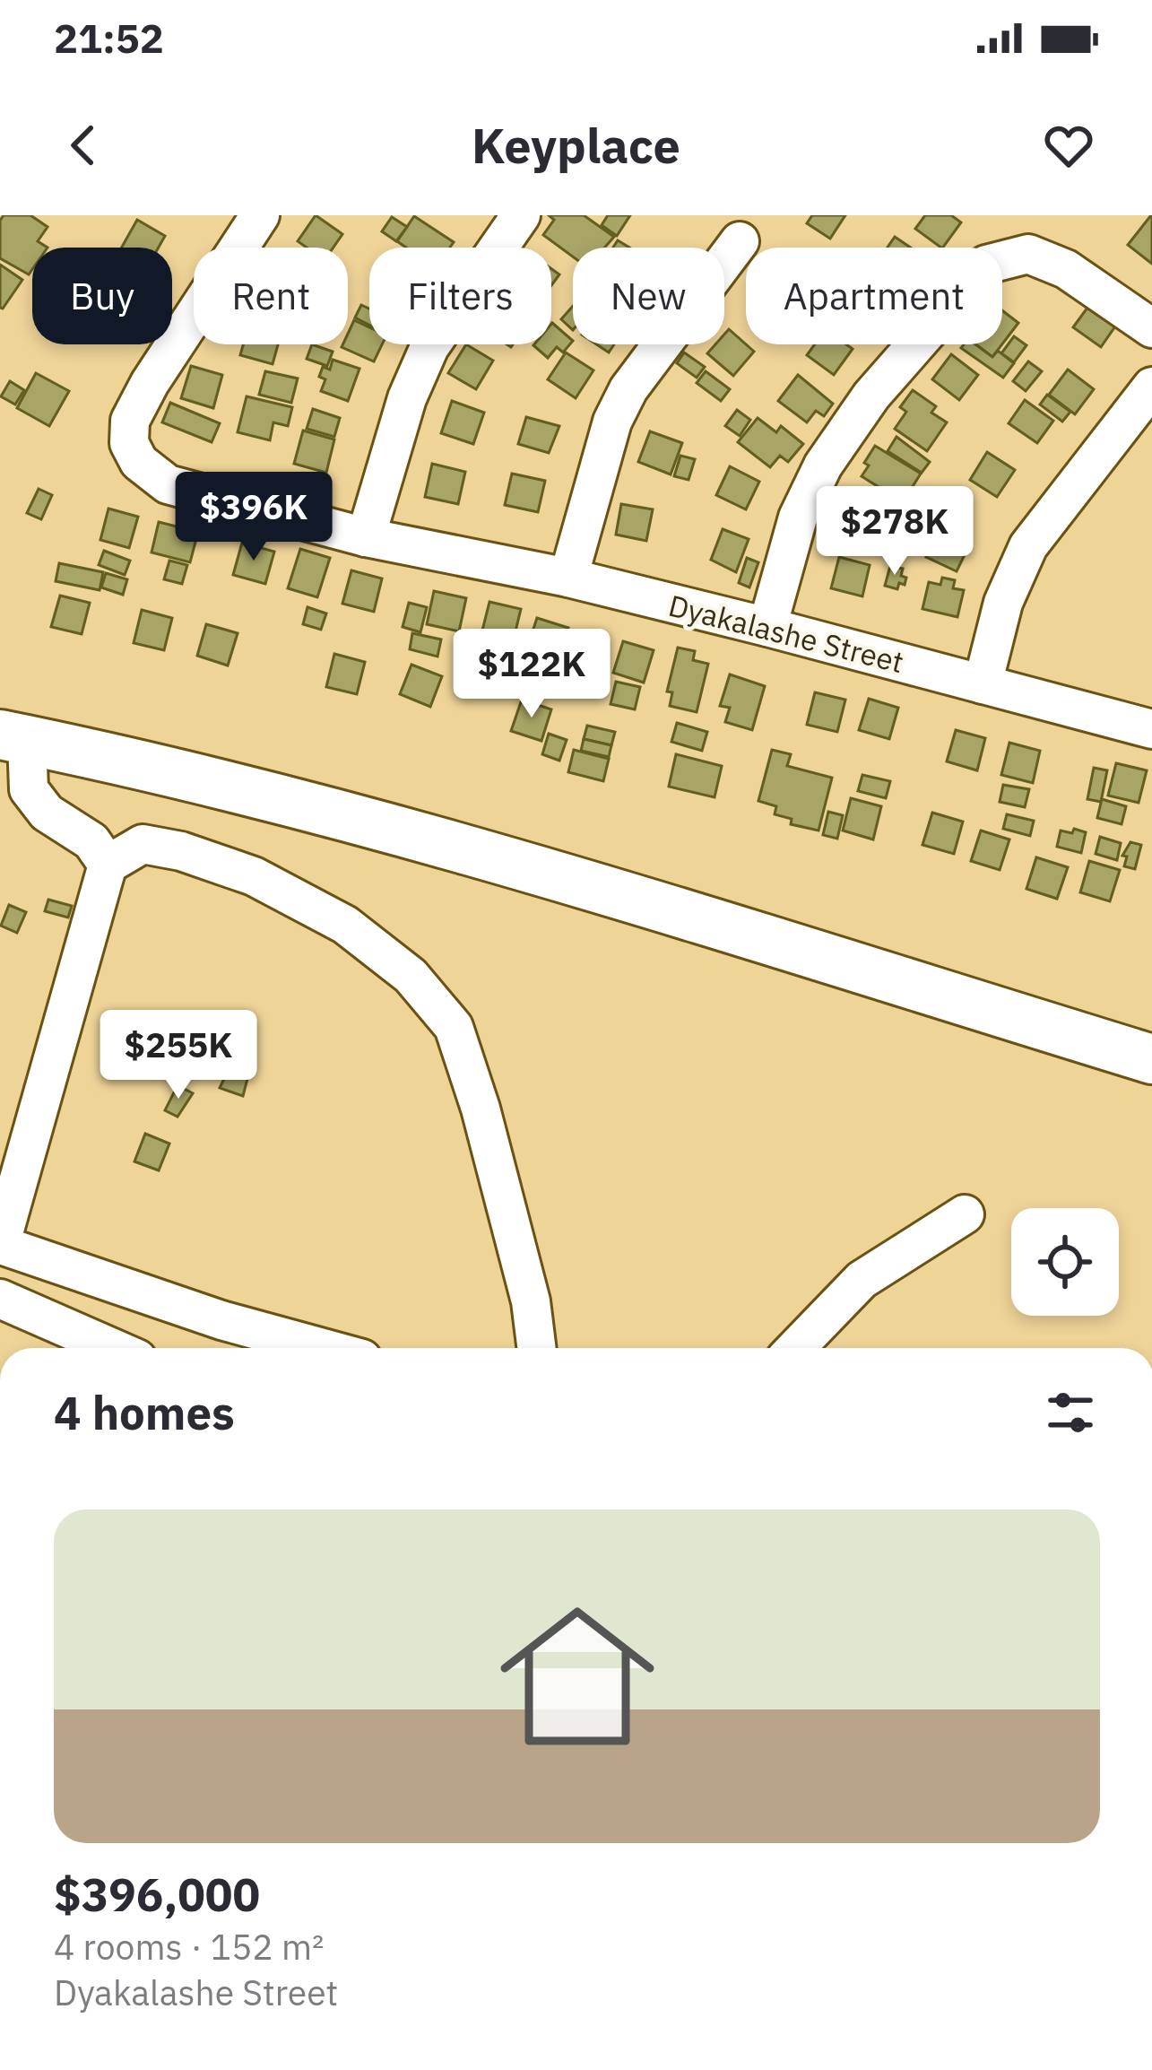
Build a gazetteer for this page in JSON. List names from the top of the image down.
{
  "streets": {
    "street": ["Dyakalashe Street"]
  },
  "page": {
    "status": "21:52",
    "header": "Keyplace",
    "chip": [
      "Buy",
      "Rent",
      "Filters",
      "New",
      "Apartment"
    ],
    "price": [
      "$396K",
      "$278K",
      "$122K",
      "$255K"
    ],
    "heading": "4 homes",
    "list": [
      {
        "name": "$396,000",
        "note": "4 rooms · 152 m² · Dyakalashe Street"
      }
    ]
  }
}
